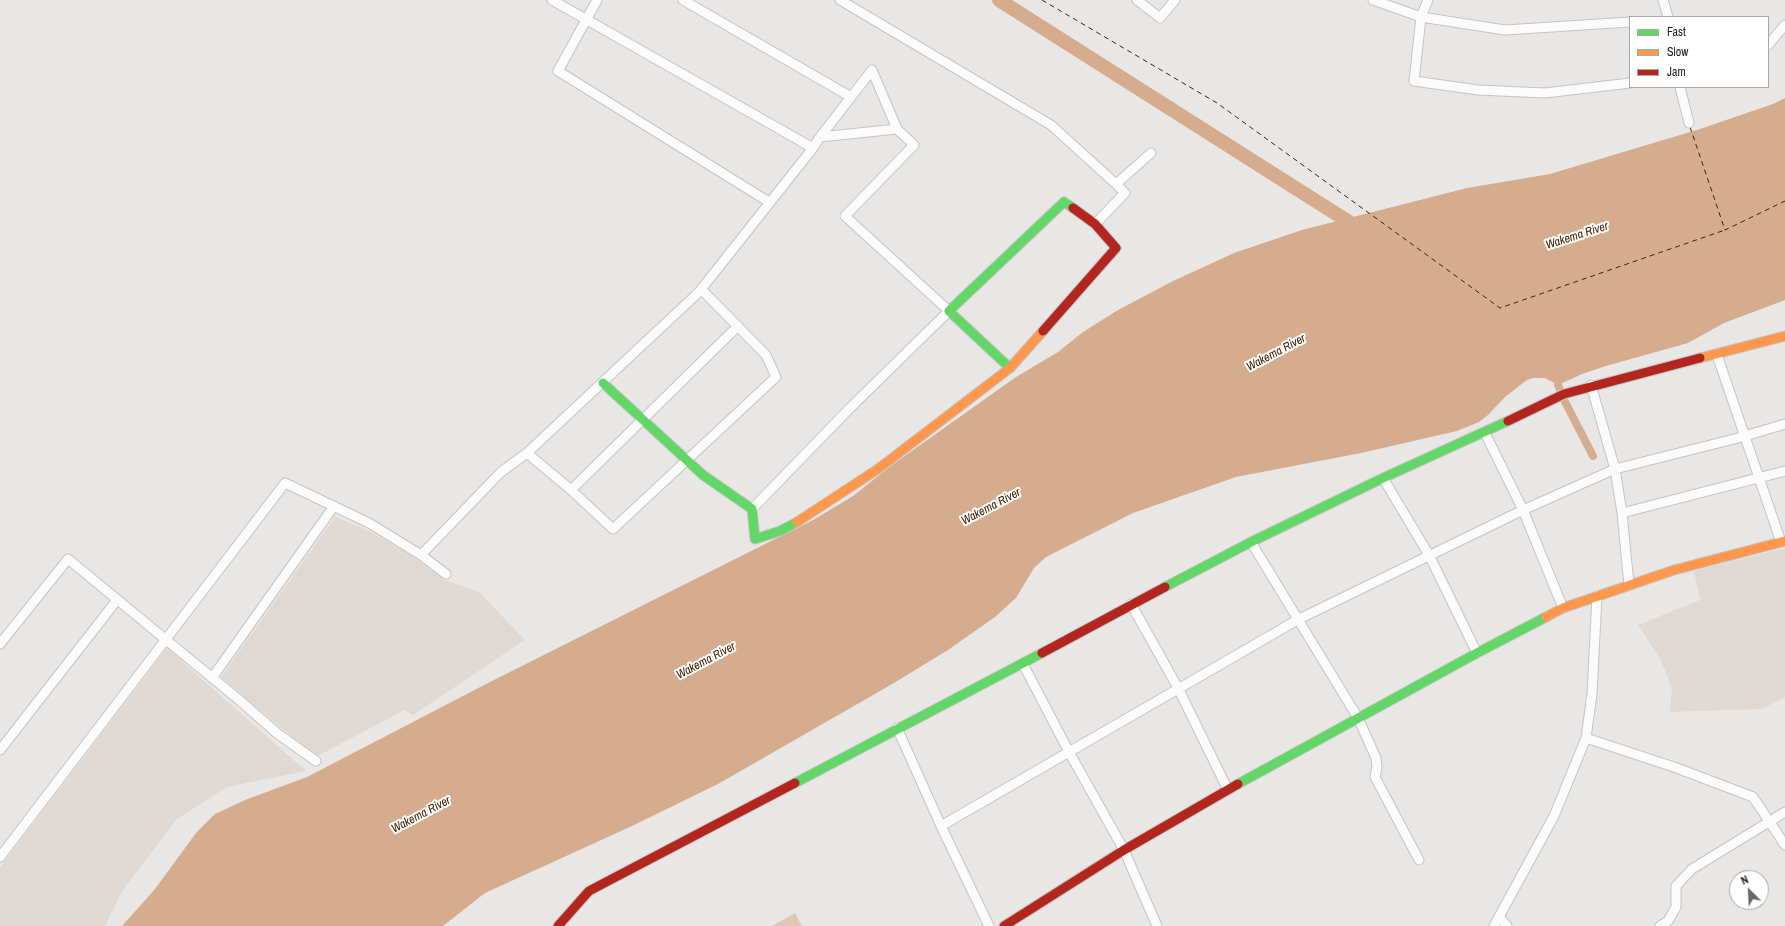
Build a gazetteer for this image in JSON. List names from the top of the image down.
{
  "water": ["Wakema River"],
  "legend": ["Fast", "Slow", "Jam"],
  "north": "top left"
}
